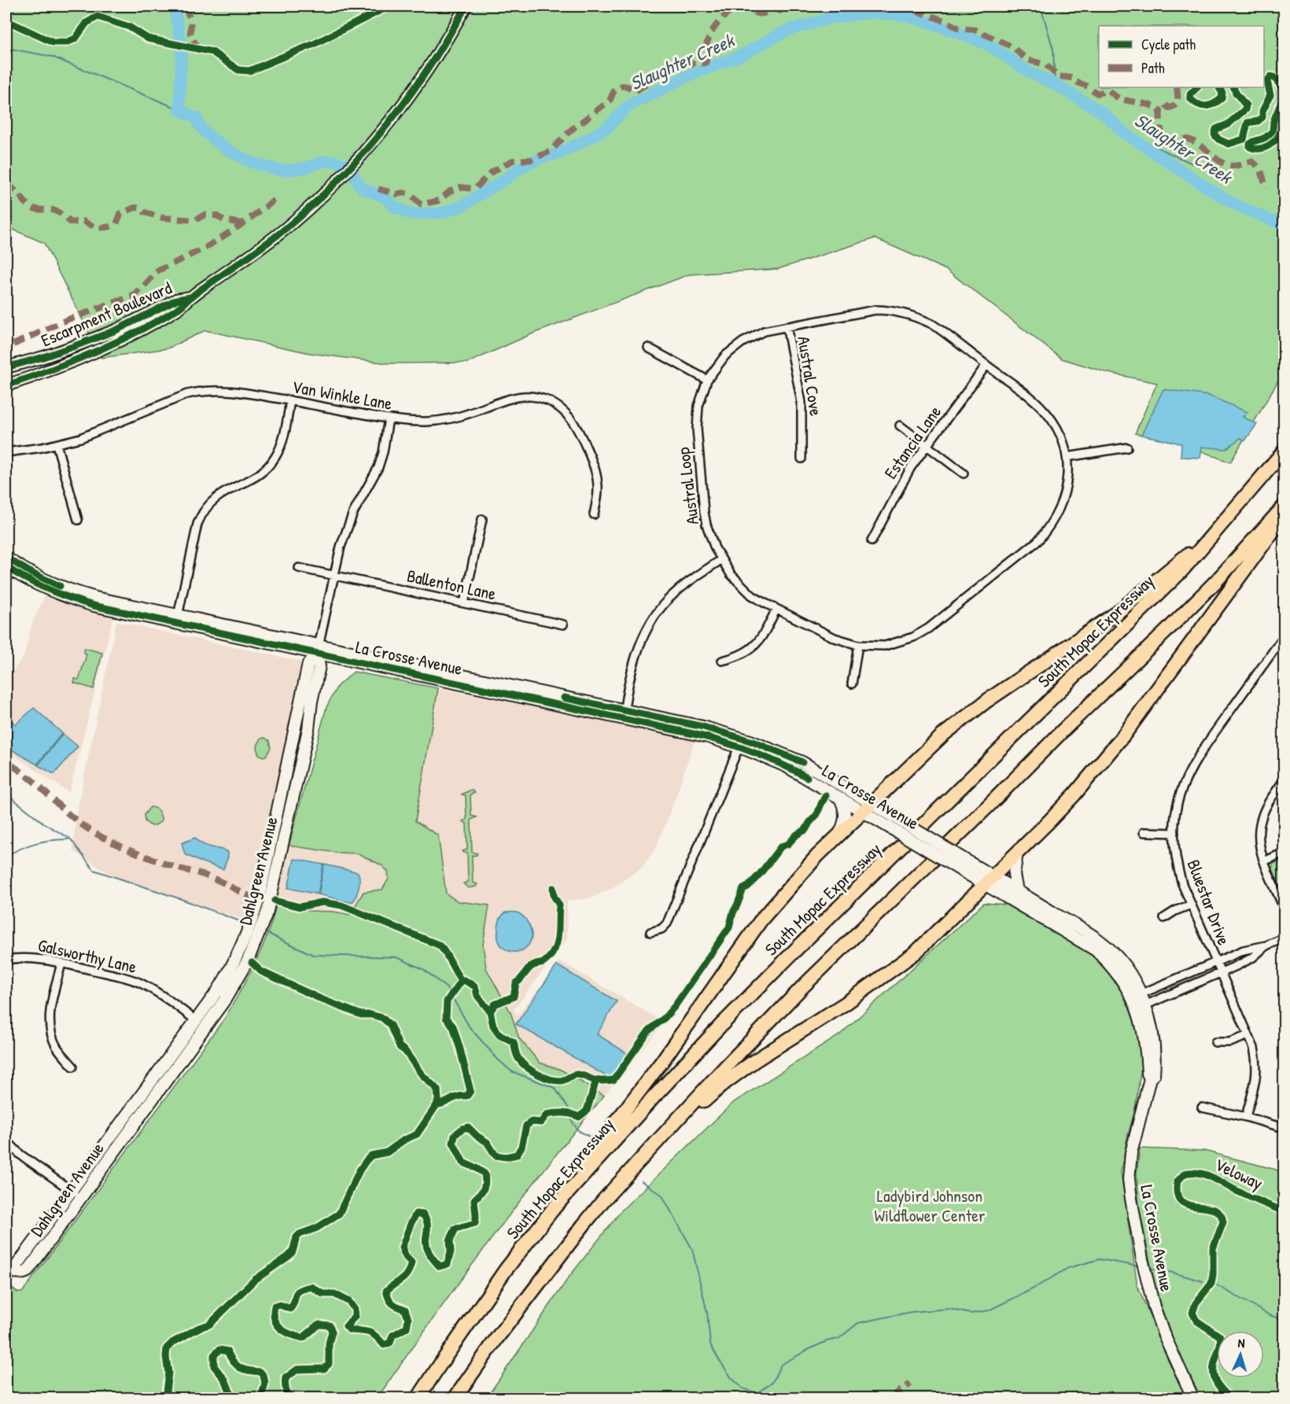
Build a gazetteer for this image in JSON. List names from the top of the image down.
{
  "streets": {
    "highway": ["South Mopac Expressway"],
    "street": [
      "Escarpment Boulevard",
      "Austral Cove",
      "Van Winkle Lane",
      "Estancia Lane",
      "Austral Loop",
      "Ballenton Lane",
      "La Crosse Avenue",
      "Dahlgreen Avenue",
      "Bluestar Drive",
      "Galsworthy Lane"
    ],
    "cycle path": ["Veloway"]
  },
  "crossings": [
    ["Austral Cove", "Austral Loop"],
    ["Van Winkle Lane", "Dahlgreen Avenue"],
    ["Estancia Lane", "Austral Loop"],
    ["Ballenton Lane", "Dahlgreen Avenue"],
    ["La Crosse Avenue", "Dahlgreen Avenue"],
    ["Dahlgreen Avenue", "Galsworthy Lane"]
  ],
  "water": ["Slaughter Creek"],
  "parks": ["Ladybird Johnson Wildflower Center"],
  "legend": ["Cycle path", "Path"],
  "north": "top"
}
